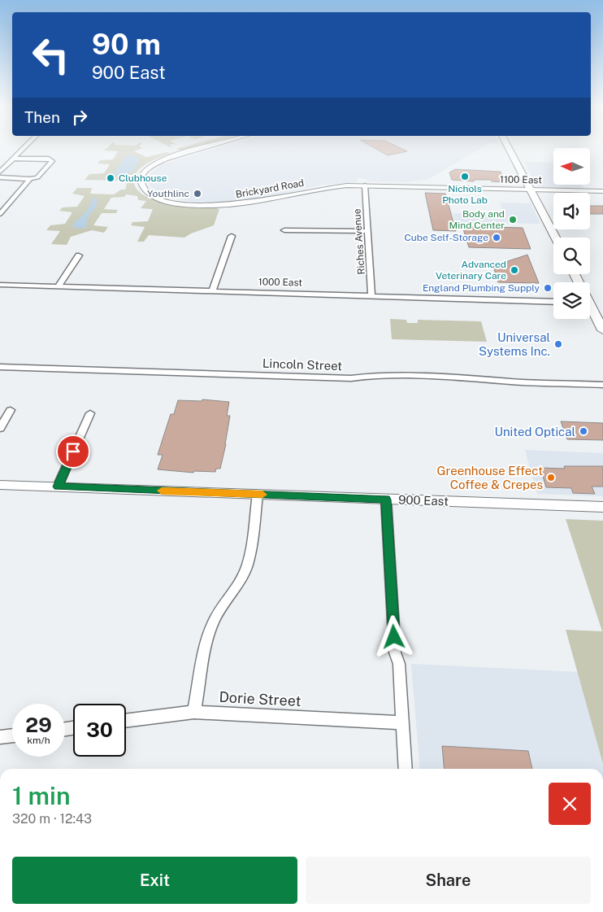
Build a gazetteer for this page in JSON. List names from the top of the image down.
{
  "streets": {
    "street": [
      "1100 East",
      "Brickyard Road",
      "Riches Avenue",
      "1000 East",
      "Lincoln Street",
      "900 East",
      "Dorie Street"
    ]
  },
  "crossings": [
    ["1100 East", "Brickyard Road"],
    ["1100 East", "Riches Avenue"],
    ["Brickyard Road", "Riches Avenue"],
    ["Riches Avenue", "1000 East"]
  ],
  "places": [
    "Nichols Photo Lab",
    "Clubhouse",
    "Youthlinc",
    "Body and Mind Center",
    "Cube Self-Storage",
    "Advanced Veterinary Care",
    "England Plumbing Supply",
    "Universal Systems Inc.",
    "United Optical",
    "Greenhouse Effect Coffee & Crepes"
  ],
  "north": "left",
  "page": {
    "turn": ["90 m", "900 East"],
    "then": "Then",
    "speed": "29 km/h",
    "limit": "30",
    "heading": ["1 min", "320 m · 12:43"],
    "buttons": ["Exit", "Share"]
  }
}
